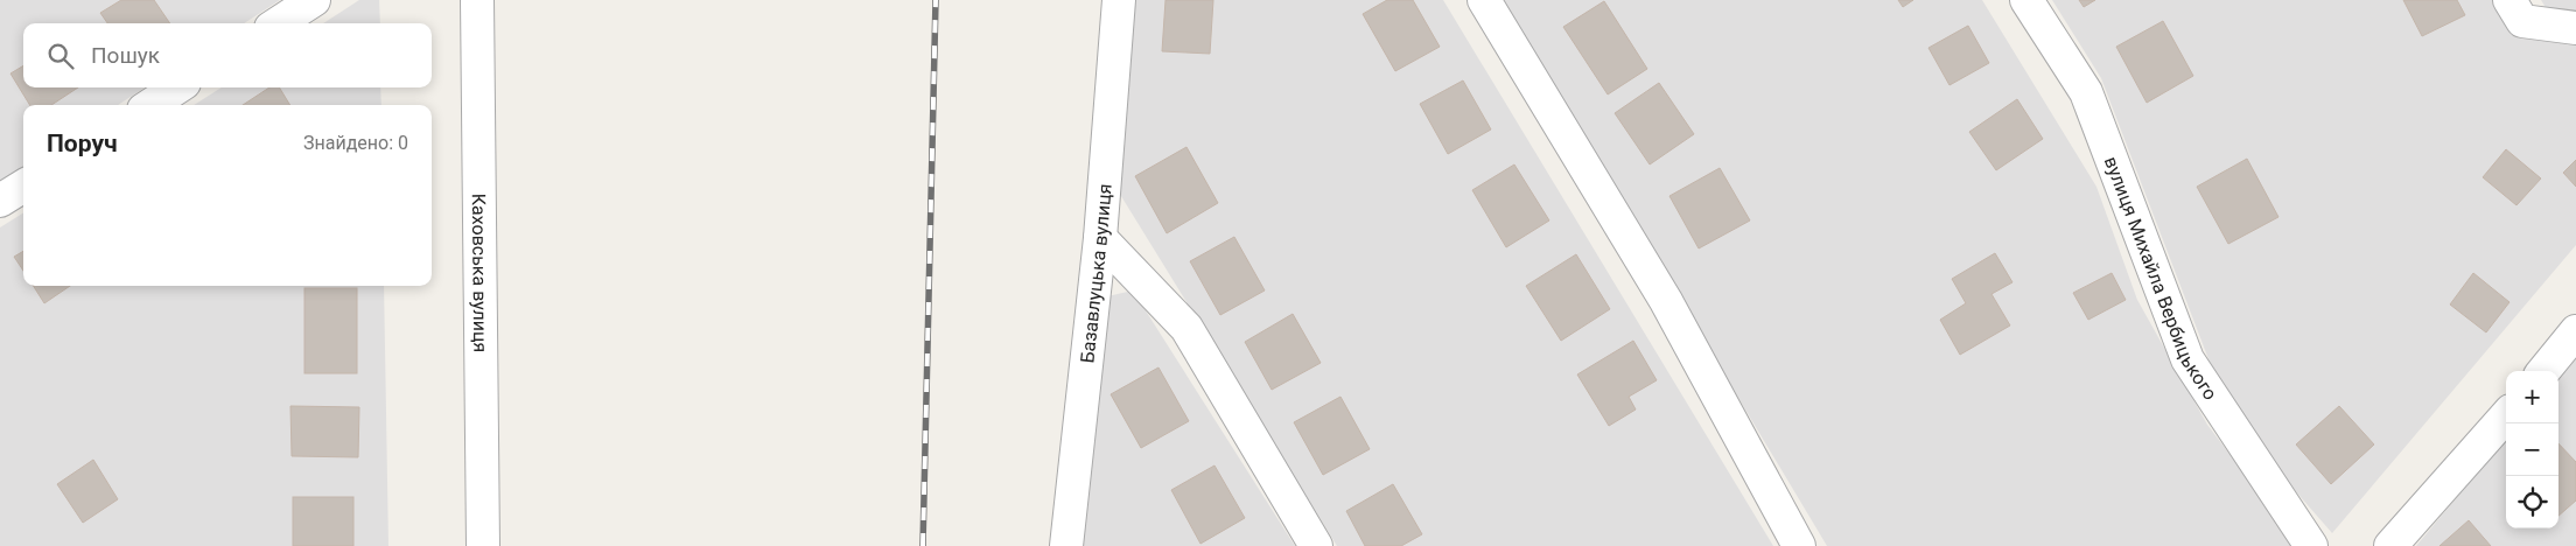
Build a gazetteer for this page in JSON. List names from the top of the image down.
{
  "streets": {
    "street": ["Каховська вулиця", "Базавлуцька вулиця", "вулиця Михайла Вербицького"]
  },
  "page": {
    "search": "Пошук",
    "heading": ["Поруч", "Знайдено: 0"],
    "map_buttons": ["+", "−"]
  }
}
